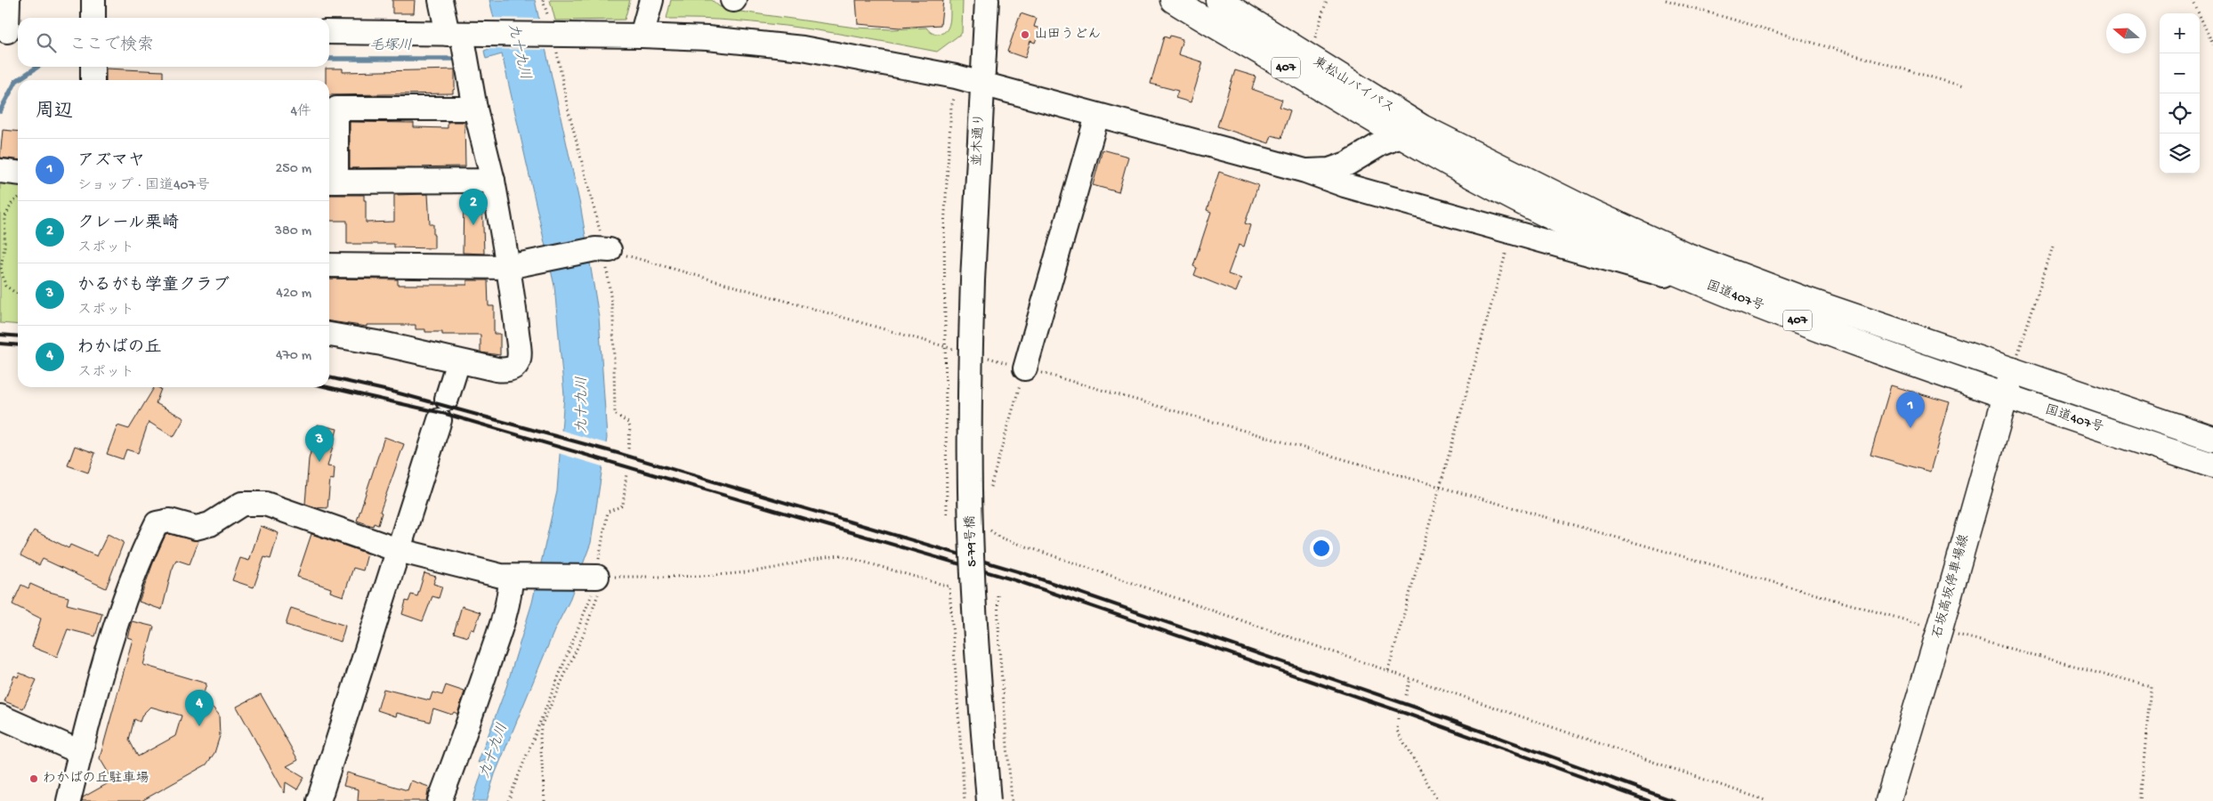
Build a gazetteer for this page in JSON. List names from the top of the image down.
{
  "streets": {
    "main road": [
      "407",
      "東松山バイパス",
      "国道407号",
      "石坂高坂停車場線"
    ],
    "street": ["並木通り", "5-79号橋"]
  },
  "crossings": [
    ["東松山バイパス", "国道407号"],
    ["並木通り", "5-79号橋"],
    ["国道407号", "石坂高坂停車場線"]
  ],
  "water": ["毛塚川", "九十九川"],
  "places": ["山田うどん", "わかばの丘駐車場"],
  "north": "left",
  "page": {
    "map_buttons": ["+", "−"],
    "search": "ここで検索",
    "heading": ["周辺", "4件"],
    "list": [
      {
        "mark": "1",
        "name": "アズマヤ",
        "note": "ショップ · 国道407号",
        "value": "250 m"
      },
      {
        "mark": "2",
        "name": "クレール栗崎",
        "note": "スポット",
        "value": "380 m"
      },
      {
        "mark": "3",
        "name": "かるがも学童クラブ",
        "note": "スポット",
        "value": "420 m"
      },
      {
        "mark": "4",
        "name": "わかばの丘",
        "note": "スポット",
        "value": "470 m"
      }
    ],
    "pins": [
      "2",
      "1",
      "3",
      "4"
    ]
  }
}
